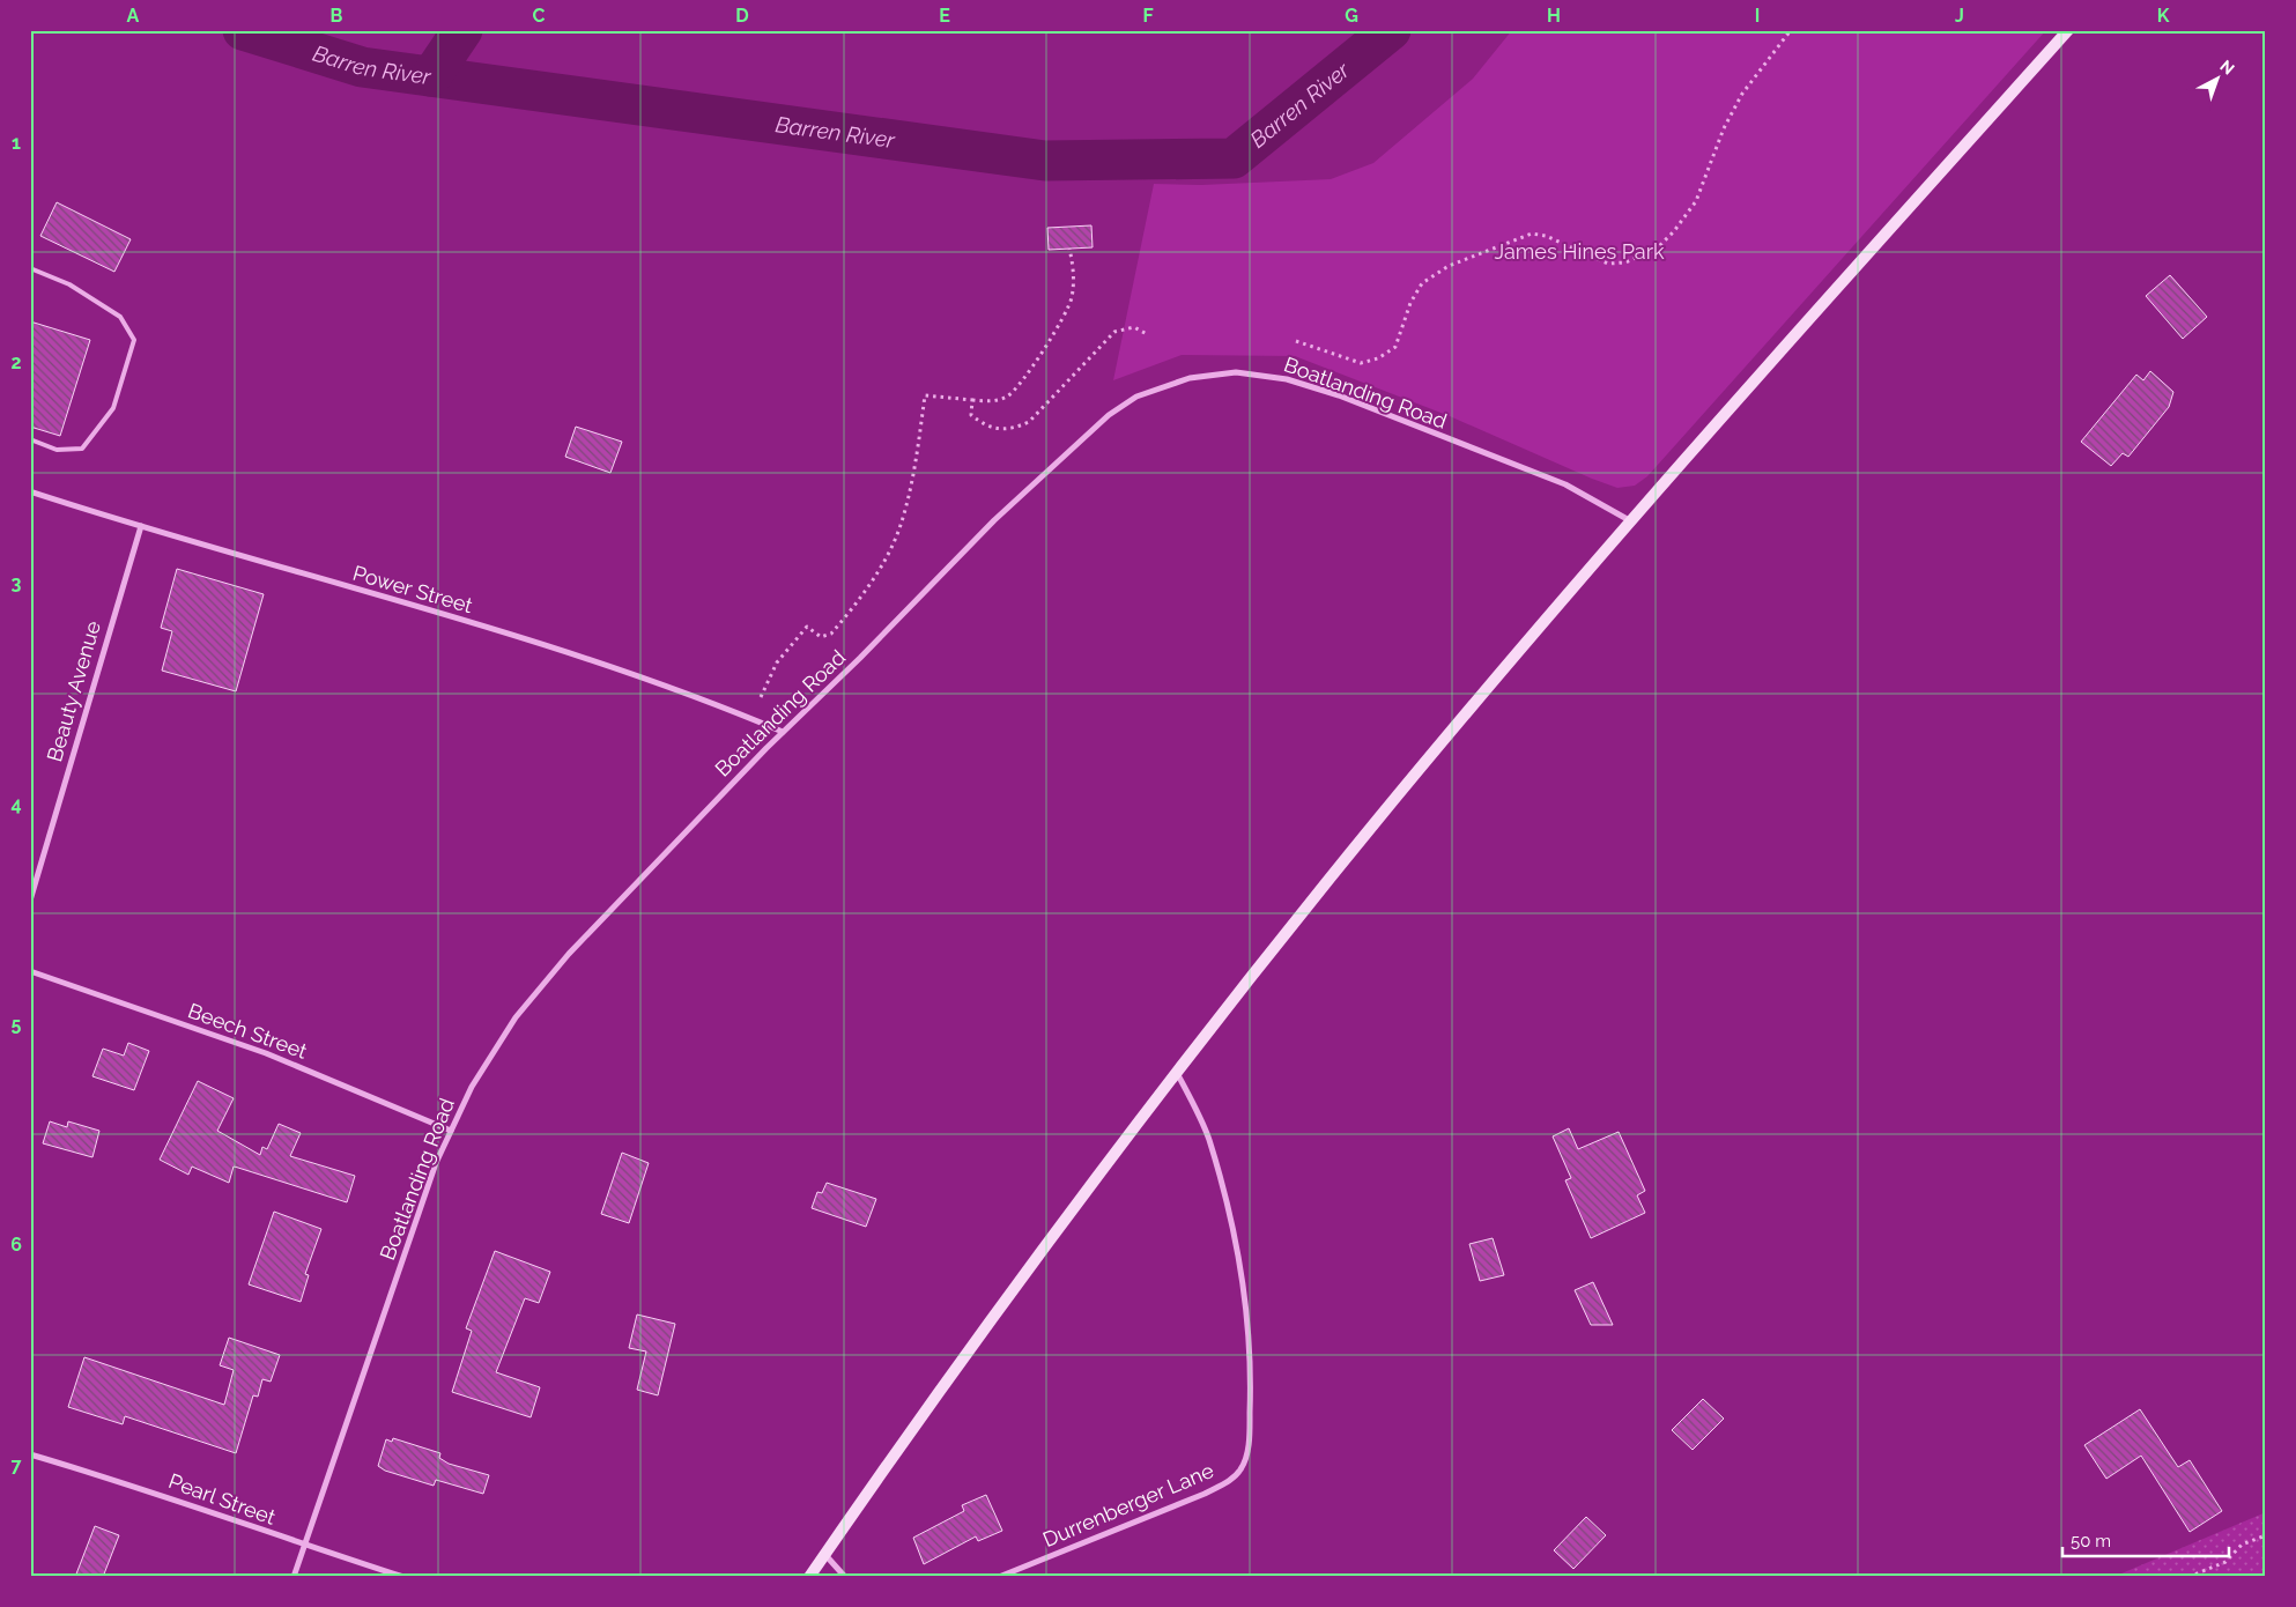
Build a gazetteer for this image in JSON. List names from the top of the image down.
{
  "streets": {
    "street": [
      "Boatlanding Road",
      "Power Street",
      "Beauty Avenue",
      "Beech Street",
      "Pearl Street",
      "Durrenberger Lane"
    ]
  },
  "crossings": [
    ["Boatlanding Road", "Power Street"],
    ["Boatlanding Road", "Beech Street"],
    ["Boatlanding Road", "Pearl Street"],
    ["Power Street", "Beauty Avenue"]
  ],
  "water": ["Barren River"],
  "parks": ["James Hines Park"],
  "scale_bar": "50 m",
  "north": "top right",
  "grid": {
    "columns": [
      "A",
      "B",
      "C",
      "D",
      "E",
      "F",
      "G",
      "H",
      "I",
      "J",
      "K"
    ],
    "rows": [
      "1",
      "2",
      "3",
      "4",
      "5",
      "6",
      "7"
    ]
  }
}
